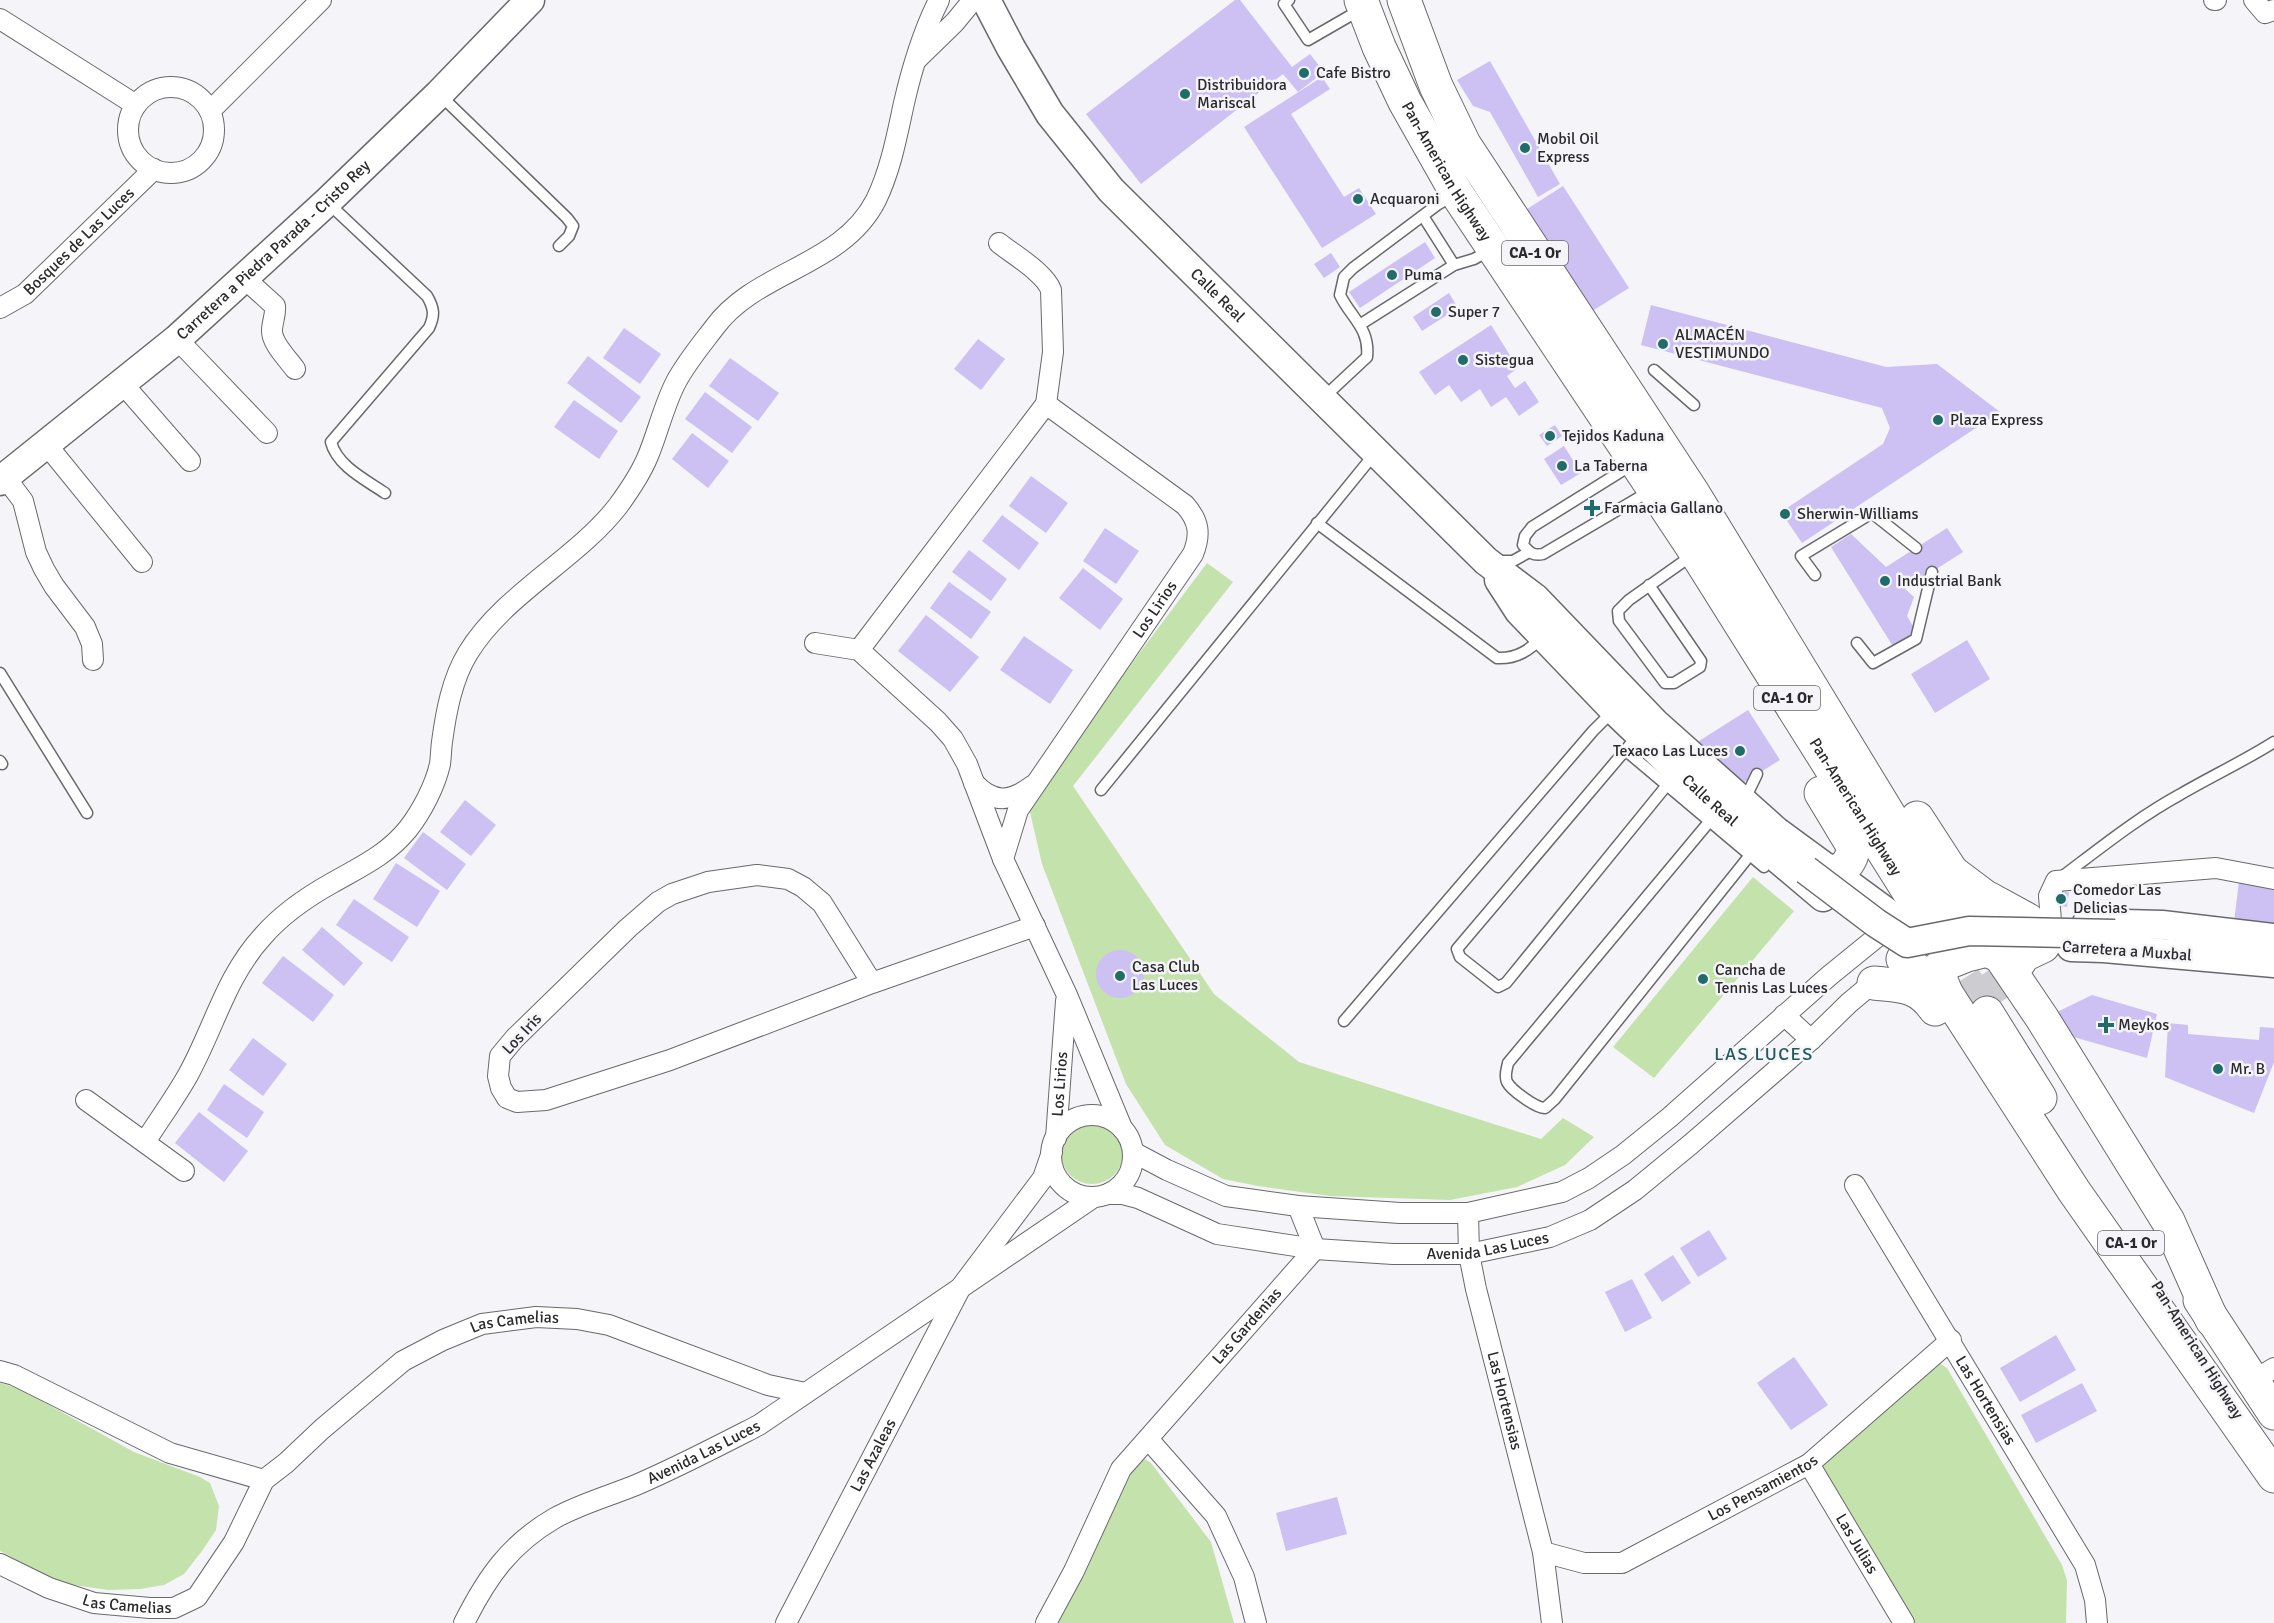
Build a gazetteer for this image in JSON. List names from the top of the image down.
{
  "streets": {
    "highway": ["Pan-American Highway", "CA-1 Or"],
    "main road": ["Carretera a Piedra Parada - Cristo Rey", "Calle Real", "Carretera a Muxbal"],
    "street": [
      "Bosques de Las Luces",
      "Los Lirios",
      "Los Iris",
      "Avenida Las Luces",
      "Las Camelias",
      "Las Gardenias",
      "Las Hortensias",
      "Las Azaleas",
      "Los Pensamientos",
      "Las Julias"
    ]
  },
  "crossings": [
    ["Pan-American Highway", "Calle Real"],
    ["Calle Real", "Avenida Las Luces"],
    ["Los Lirios", "Los Iris"],
    ["Los Lirios", "Avenida Las Luces"],
    ["Avenida Las Luces", "Las Camelias"],
    ["Avenida Las Luces", "Las Gardenias"],
    ["Avenida Las Luces", "Las Hortensias"],
    ["Avenida Las Luces", "Las Azaleas"],
    ["Las Hortensias", "Los Pensamientos"],
    ["Los Pensamientos", "Las Julias"]
  ],
  "districts": ["LAS LUCES"],
  "places": {
    "other": [
      "Cafe Bistro",
      "Distribuidora Mariscal",
      "Mobil Oil Express",
      "Acquaroni",
      "Puma",
      "Super 7",
      "ALMACÉN VESTIMUNDO",
      "Sistegua",
      "Plaza Express",
      "Tejidos Kaduna",
      "La Taberna",
      "Sherwin-Williams",
      "Industrial Bank",
      "Texaco Las Luces",
      "Comedor Las Delicias",
      "Casa Club Las Luces",
      "Cancha de Tennis Las Luces",
      "Mr. B"
    ],
    "health": ["Farmacia Gallano", "Meykos"]
  }
}
